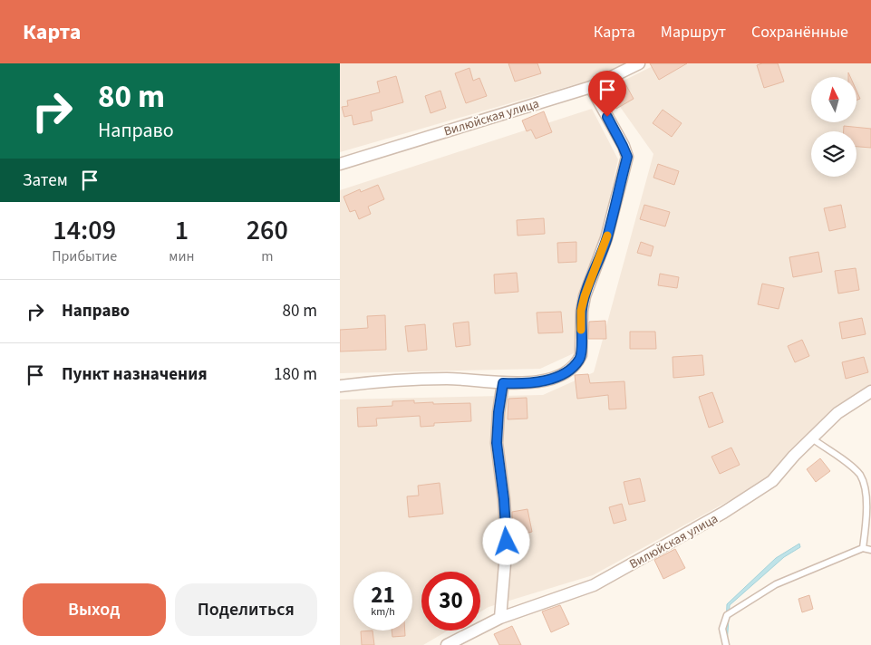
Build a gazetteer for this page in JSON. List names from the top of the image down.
{
  "streets": {
    "street": ["Вилюйская улица"]
  },
  "north": "top",
  "page": {
    "header": "Карта",
    "nav": ["Карта", "Маршрут", "Сохранённые"],
    "turn": ["80 m", "Направо"],
    "then": "Затем",
    "eta": [
      "14:09",
      "Прибытие",
      "1",
      "мин",
      "260",
      "m"
    ],
    "list": [
      {
        "name": "Направо",
        "value": "80 m"
      },
      {
        "name": "Пункт назначения",
        "value": "180 m"
      }
    ],
    "speed": "21 km/h",
    "limit": "30",
    "buttons": ["Выход", "Поделиться"]
  }
}
